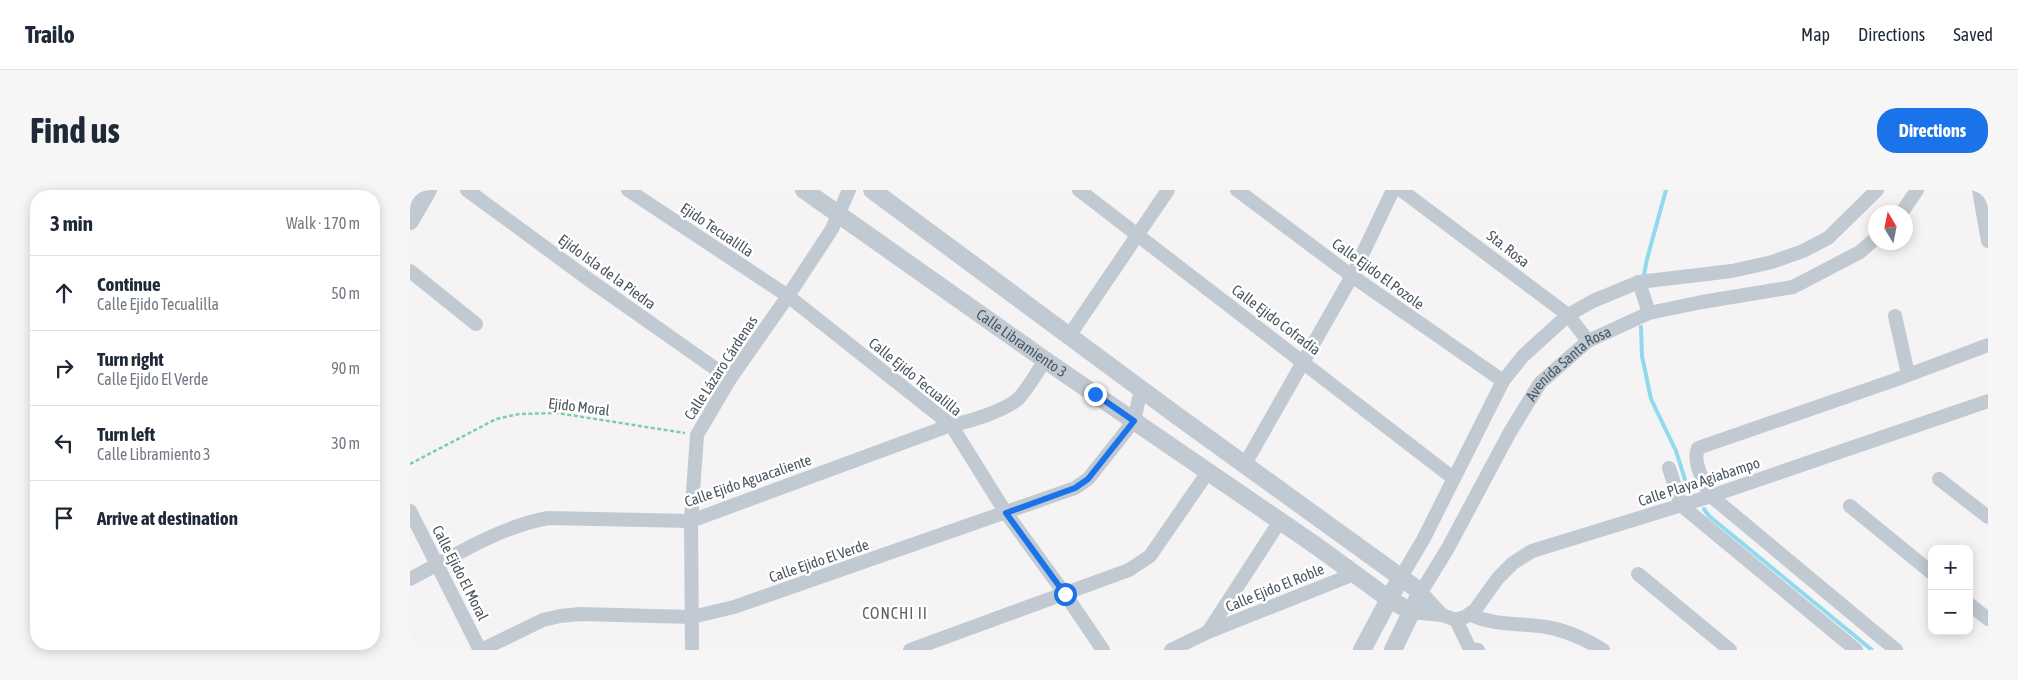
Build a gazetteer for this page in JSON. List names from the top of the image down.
{
  "streets": {
    "street": [
      "Ejido Tecualilla",
      "Sta. Rosa",
      "Ejido Isla de la Piedra",
      "Calle Ejido El Pozole",
      "Calle Ejido Cofradía",
      "Calle Libramiento 3",
      "Avenida Santa Rosa",
      "Calle Lázaro Cárdenas",
      "Calle Ejido Tecualilla",
      "Calle Ejido Aguacaliente",
      "Calle Playa Agiabampo",
      "Calle Ejido El Verde",
      "Calle Ejido El Moral",
      "Calle Ejido El Roble"
    ],
    "path": ["Ejido Moral"]
  },
  "crossings": [
    ["Ejido Tecualilla", "Calle Lázaro Cárdenas"],
    ["Ejido Tecualilla", "Calle Ejido Tecualilla"],
    ["Sta. Rosa", "Avenida Santa Rosa"],
    ["Ejido Isla de la Piedra", "Calle Lázaro Cárdenas"],
    ["Calle Libramiento 3", "Avenida Santa Rosa"],
    ["Calle Libramiento 3", "Calle Lázaro Cárdenas"],
    ["Calle Libramiento 3", "Calle Ejido Aguacaliente"],
    ["Calle Libramiento 3", "Calle Ejido El Verde"],
    ["Calle Libramiento 3", "Calle Ejido El Roble"],
    ["Calle Lázaro Cárdenas", "Calle Ejido Tecualilla"],
    ["Calle Lázaro Cárdenas", "Ejido Moral"],
    ["Calle Lázaro Cárdenas", "Calle Ejido Aguacaliente"],
    ["Calle Lázaro Cárdenas", "Calle Ejido El Verde"],
    ["Calle Ejido Tecualilla", "Calle Ejido Aguacaliente"],
    ["Calle Ejido Tecualilla", "Calle Ejido El Verde"],
    ["Calle Ejido Aguacaliente", "Calle Ejido El Moral"],
    ["Calle Ejido El Verde", "Calle Ejido El Moral"]
  ],
  "districts": ["CONCHI II"],
  "north": "top",
  "page": {
    "header": "Trailo",
    "nav": ["Map", "Directions", "Saved"],
    "buttons": "Directions",
    "title": "Find us",
    "heading": ["3 min", "Walk · 170 m"],
    "list": [
      ["Continue", "Calle Ejido Tecualilla", "50 m"],
      ["Turn right", "Calle Ejido El Verde", "90 m"],
      ["Turn left", "Calle Libramiento 3", "30 m"],
      "Arrive at destination"
    ],
    "map_buttons": ["+", "−"]
  }
}
